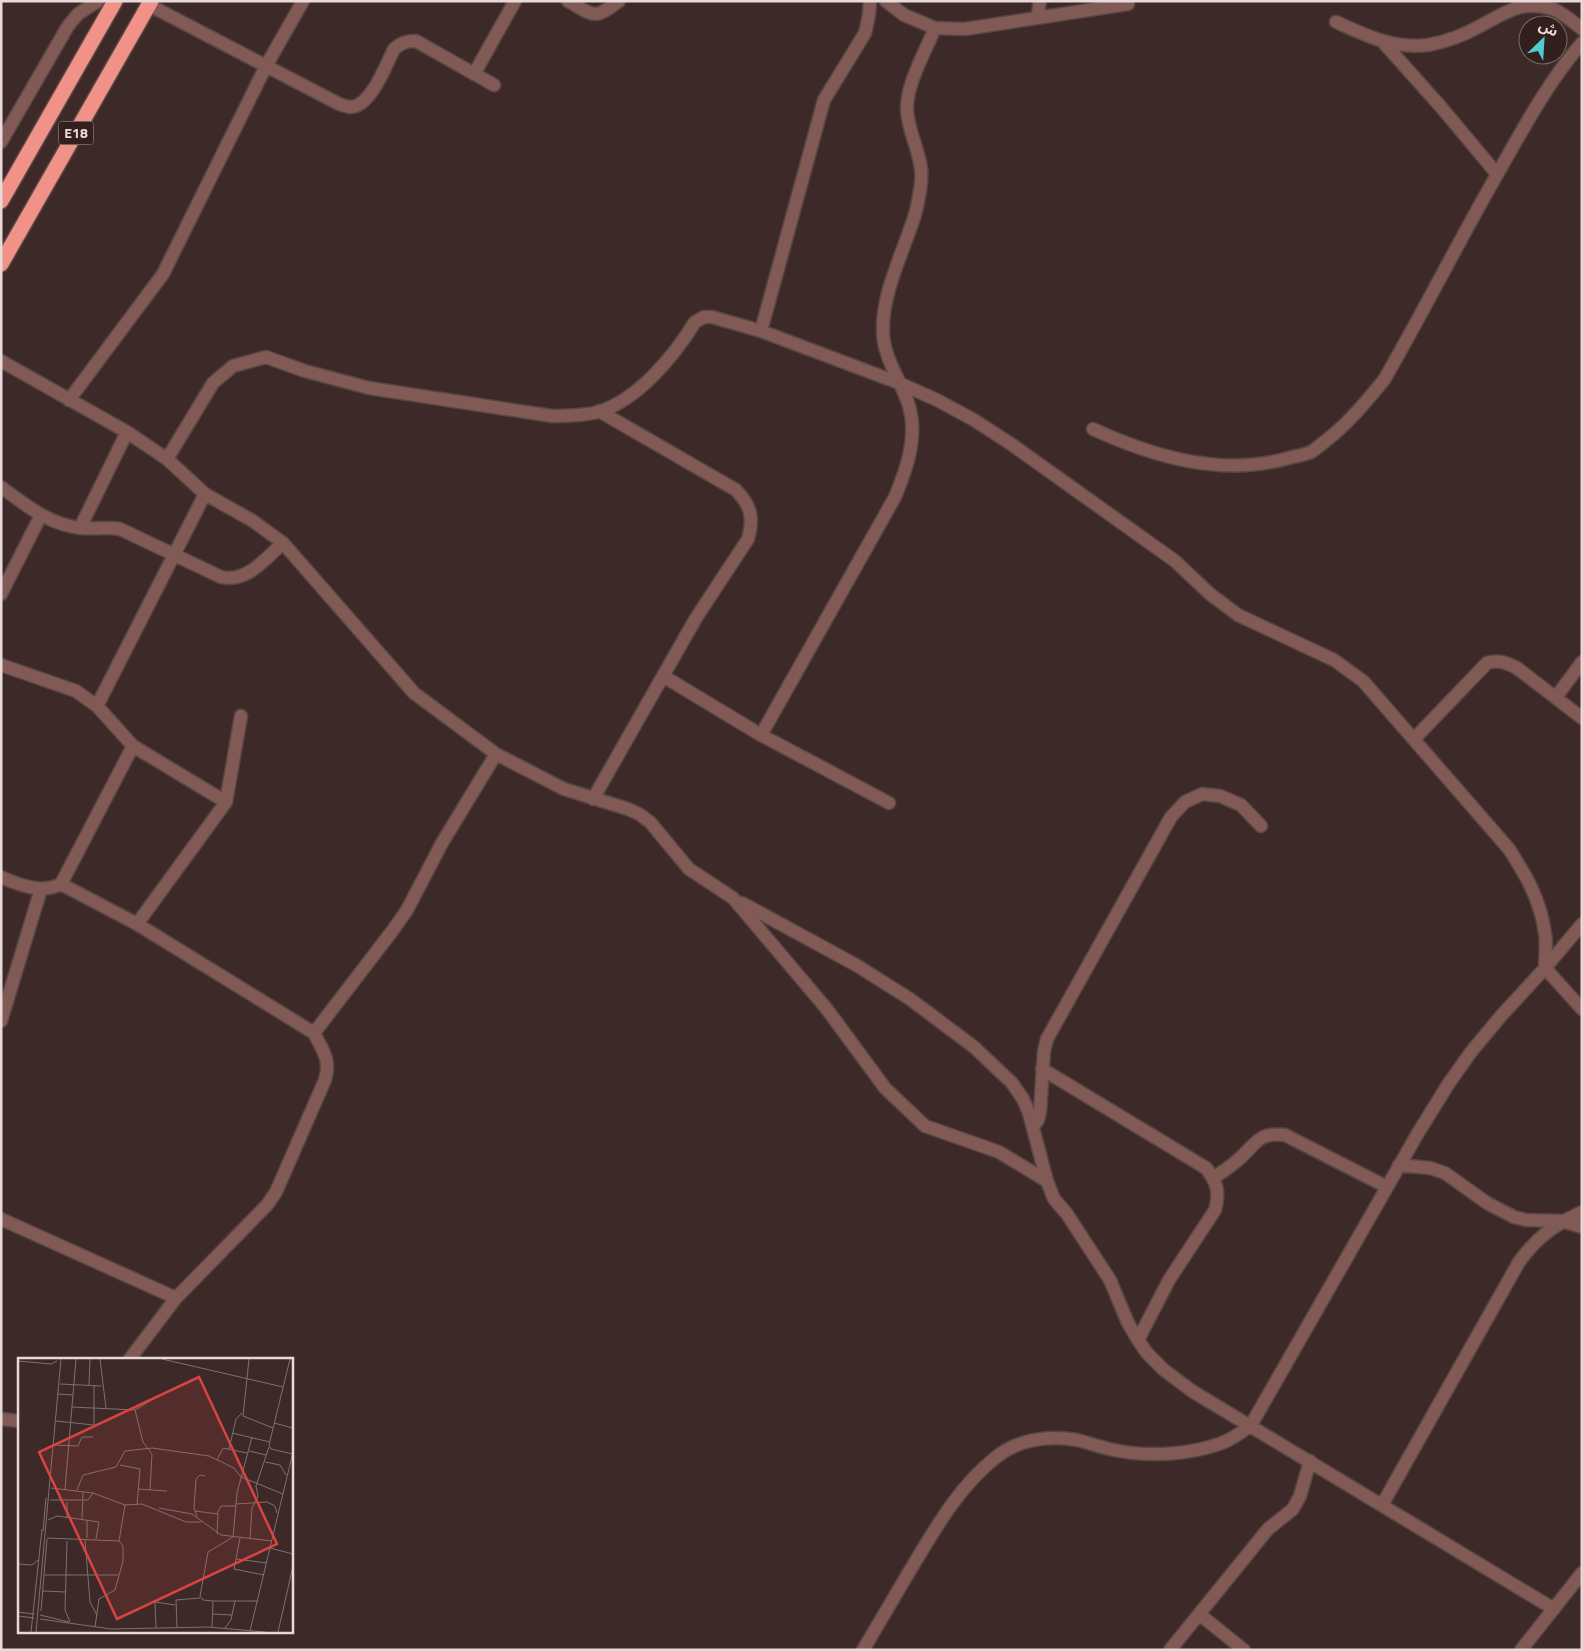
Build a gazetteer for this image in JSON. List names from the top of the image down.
{
  "streets": {
    "highway": ["E18"]
  },
  "north": "top right"
}
